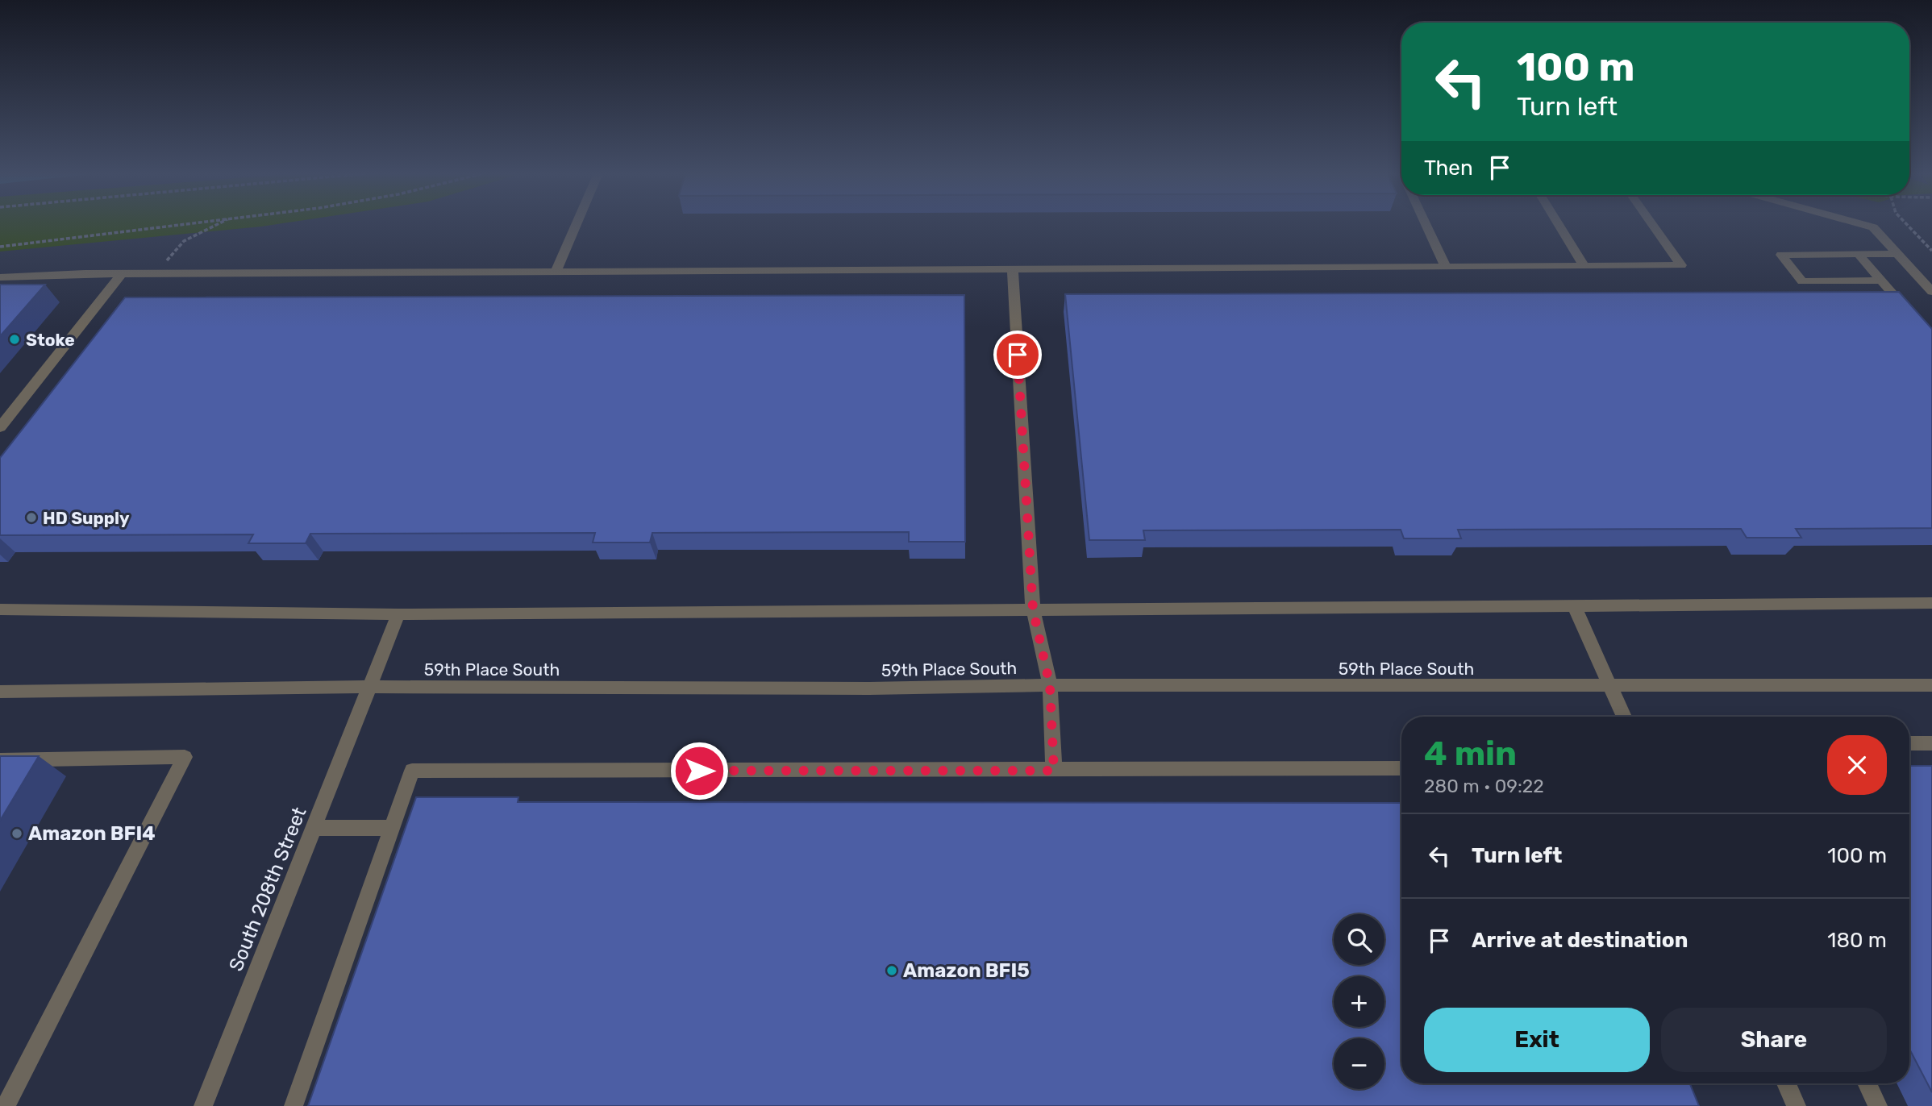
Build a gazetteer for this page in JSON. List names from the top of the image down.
{
  "streets": {
    "street": ["59th Place South", "South 208th Street"]
  },
  "crossings": [
    ["59th Place South", "South 208th Street"]
  ],
  "places": [
    "Stoke",
    "HD Supply",
    "Amazon BFI4",
    "Amazon BFI5"
  ],
  "page": {
    "turn": ["100 m", "Turn left"],
    "then": "Then",
    "heading": ["4 min", "280 m · 09:22"],
    "list": [
      {
        "name": "Turn left",
        "value": "100 m"
      },
      {
        "name": "Arrive at destination",
        "value": "180 m"
      }
    ],
    "map_buttons": ["+", "−"],
    "buttons": ["Exit", "Share"]
  }
}
